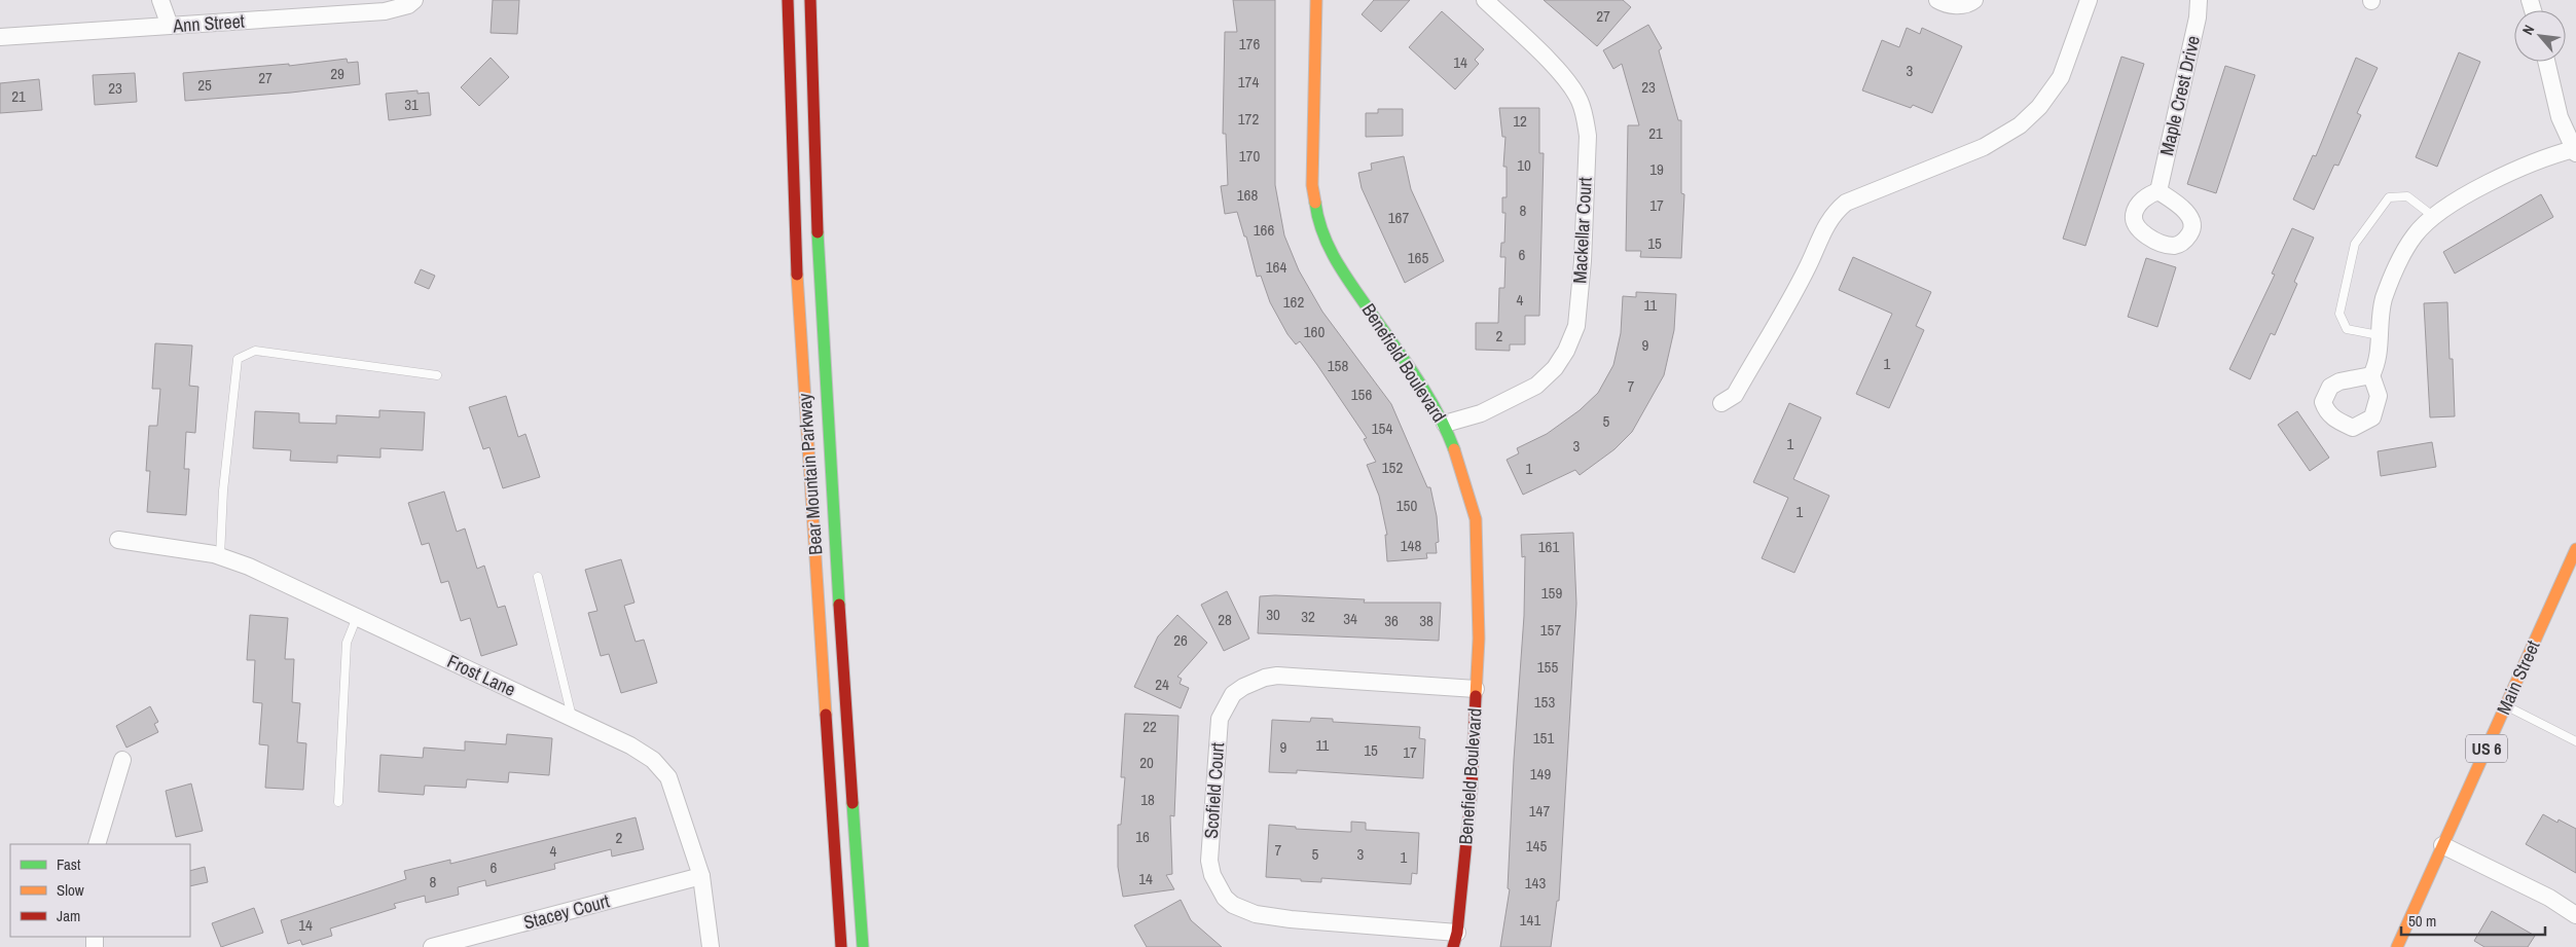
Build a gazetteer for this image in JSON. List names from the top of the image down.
{
  "streets": {
    "main road": [
      "Benefield Boulevard",
      "Bear Mountain Parkway",
      "Main Street",
      "US 6"
    ],
    "street": [
      "Ann Street",
      "Maple Crest Drive",
      "Mackellar Court",
      "Frost Lane",
      "Scofield Court",
      "Stacey Court"
    ]
  },
  "crossings": [
    ["Mackellar Court", "Benefield Boulevard"],
    ["Benefield Boulevard", "Scofield Court"],
    ["Frost Lane", "Stacey Court"]
  ],
  "house_numbers": [
    "27",
    "176",
    "14",
    "3",
    "29",
    "27",
    "174",
    "25",
    "23",
    "23",
    "21",
    "31",
    "172",
    "12",
    "21",
    "170",
    "10",
    "19",
    "168",
    "17",
    "8",
    "167",
    "166",
    "15",
    "6",
    "165",
    "164",
    "4",
    "162",
    "11",
    "160",
    "2",
    "9",
    "1",
    "158",
    "7",
    "156",
    "5",
    "154",
    "1",
    "3",
    "152",
    "1",
    "150",
    "1",
    "148",
    "161",
    "159",
    "30",
    "32",
    "34",
    "28",
    "36",
    "38",
    "157",
    "26",
    "155",
    "24",
    "153",
    "22",
    "151",
    "11",
    "9",
    "15",
    "17",
    "20",
    "149",
    "18",
    "147",
    "16",
    "2",
    "145",
    "7",
    "4",
    "5",
    "3",
    "1",
    "6",
    "14",
    "8",
    "143",
    "141",
    "14"
  ],
  "legend": ["Fast", "Slow", "Jam"],
  "scale_bar": "50 m",
  "north": "top left"
}
